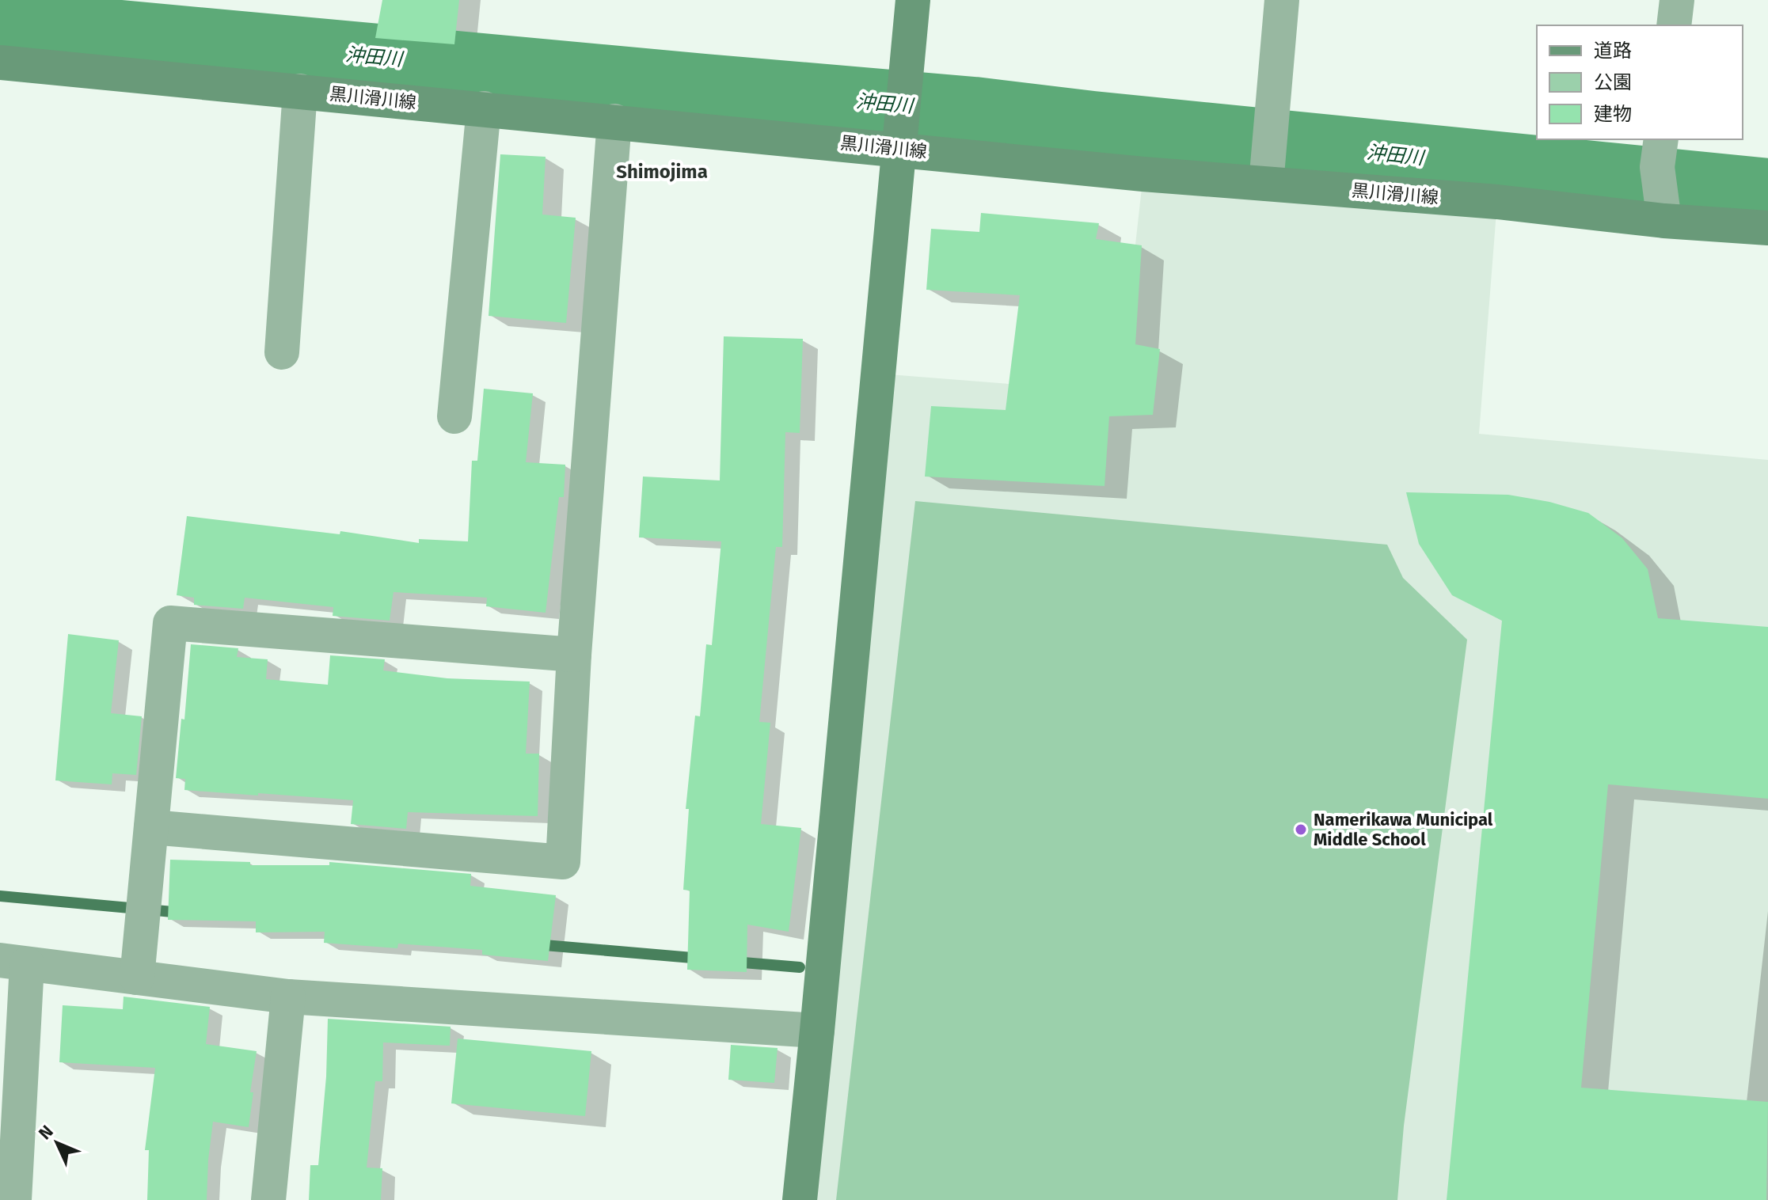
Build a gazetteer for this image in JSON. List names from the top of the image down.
{
  "streets": {
    "main road": ["黒川滑川線"]
  },
  "districts": ["Shimojima"],
  "water": ["沖田川"],
  "places": ["Namerikawa Municipal Middle School"],
  "legend": ["道路", "公園", "建物"],
  "north": "top left"
}
